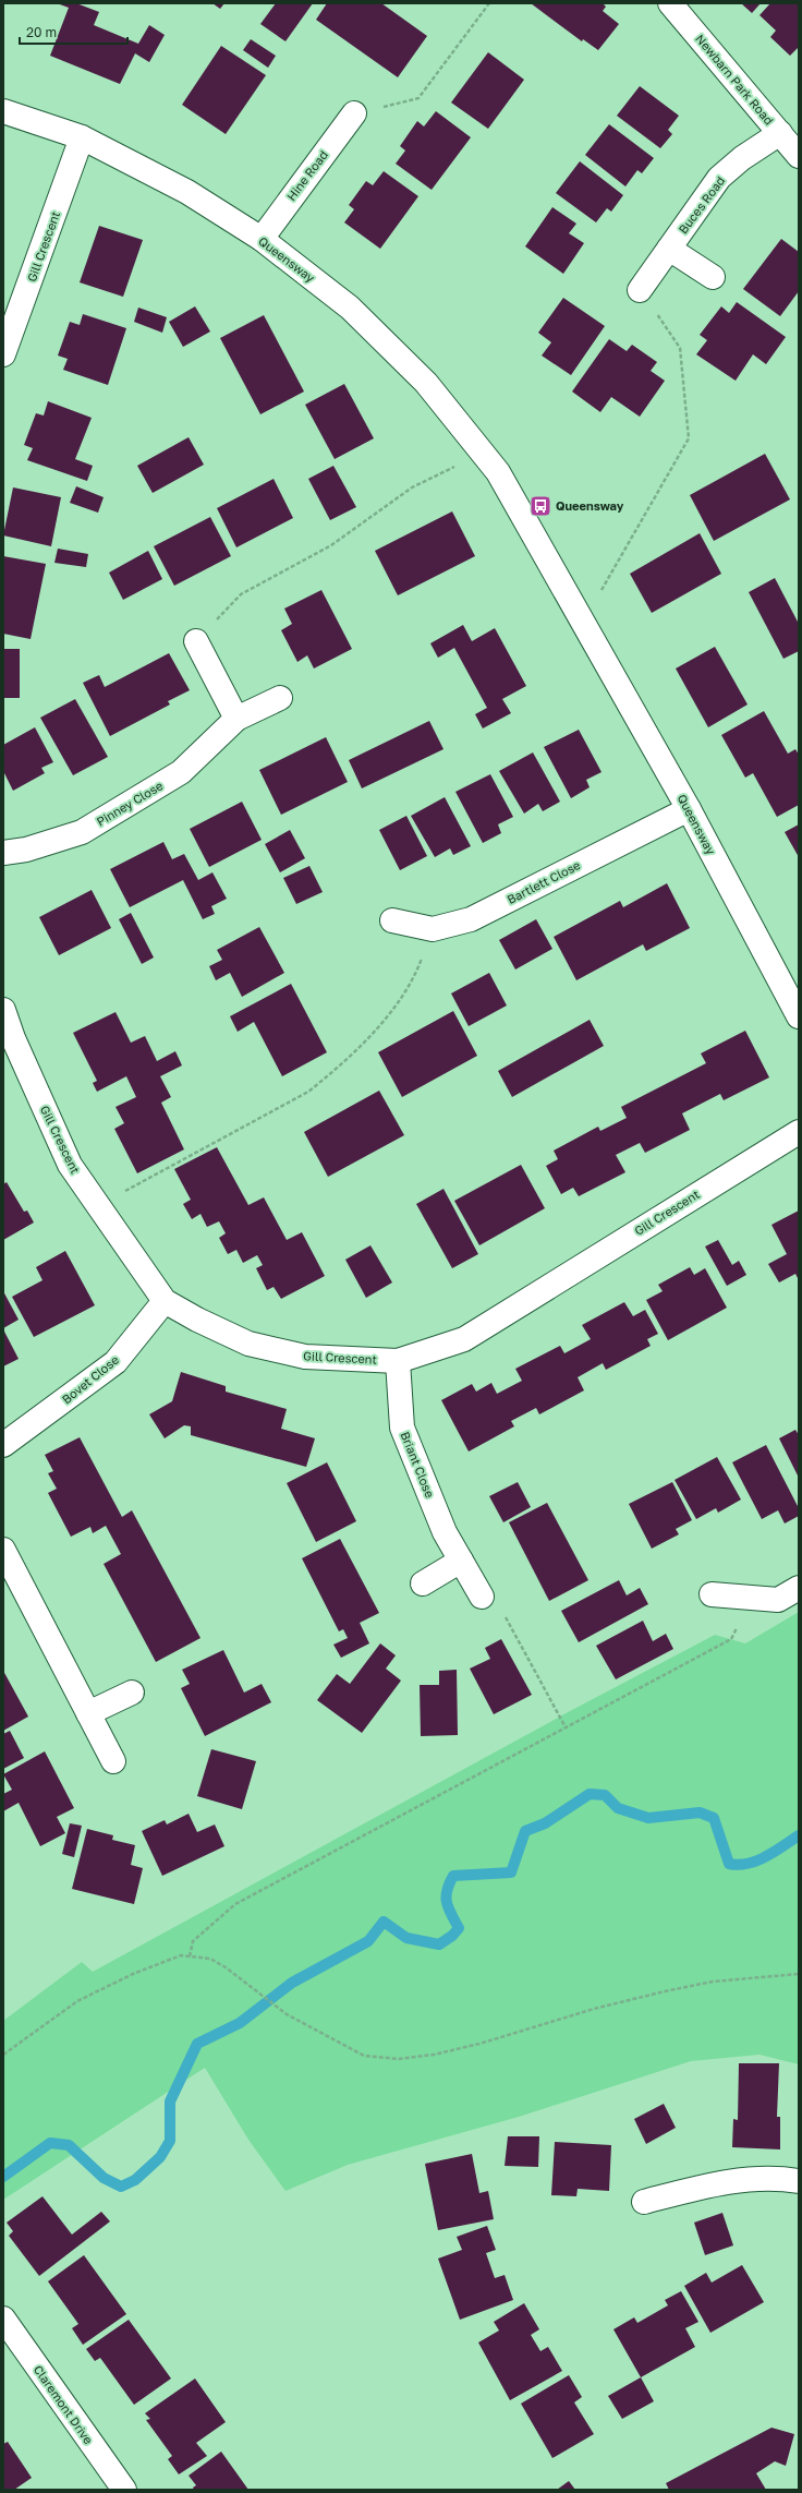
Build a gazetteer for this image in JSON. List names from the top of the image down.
{
  "streets": {
    "street": [
      "Newbarn Park Road",
      "Hine Road",
      "Buces Road",
      "Gill Crescent",
      "Queensway",
      "Pinney Close",
      "Bartlett Close",
      "Bovet Close",
      "Briant Close",
      "Claremont Drive"
    ]
  },
  "crossings": [
    ["Newbarn Park Road", "Buces Road"],
    ["Hine Road", "Queensway"],
    ["Gill Crescent", "Queensway"],
    ["Gill Crescent", "Bovet Close"],
    ["Gill Crescent", "Briant Close"],
    ["Queensway", "Bartlett Close"]
  ],
  "places": {
    "bus stop": ["Queensway"]
  },
  "scale_bar": "20 m"
}
